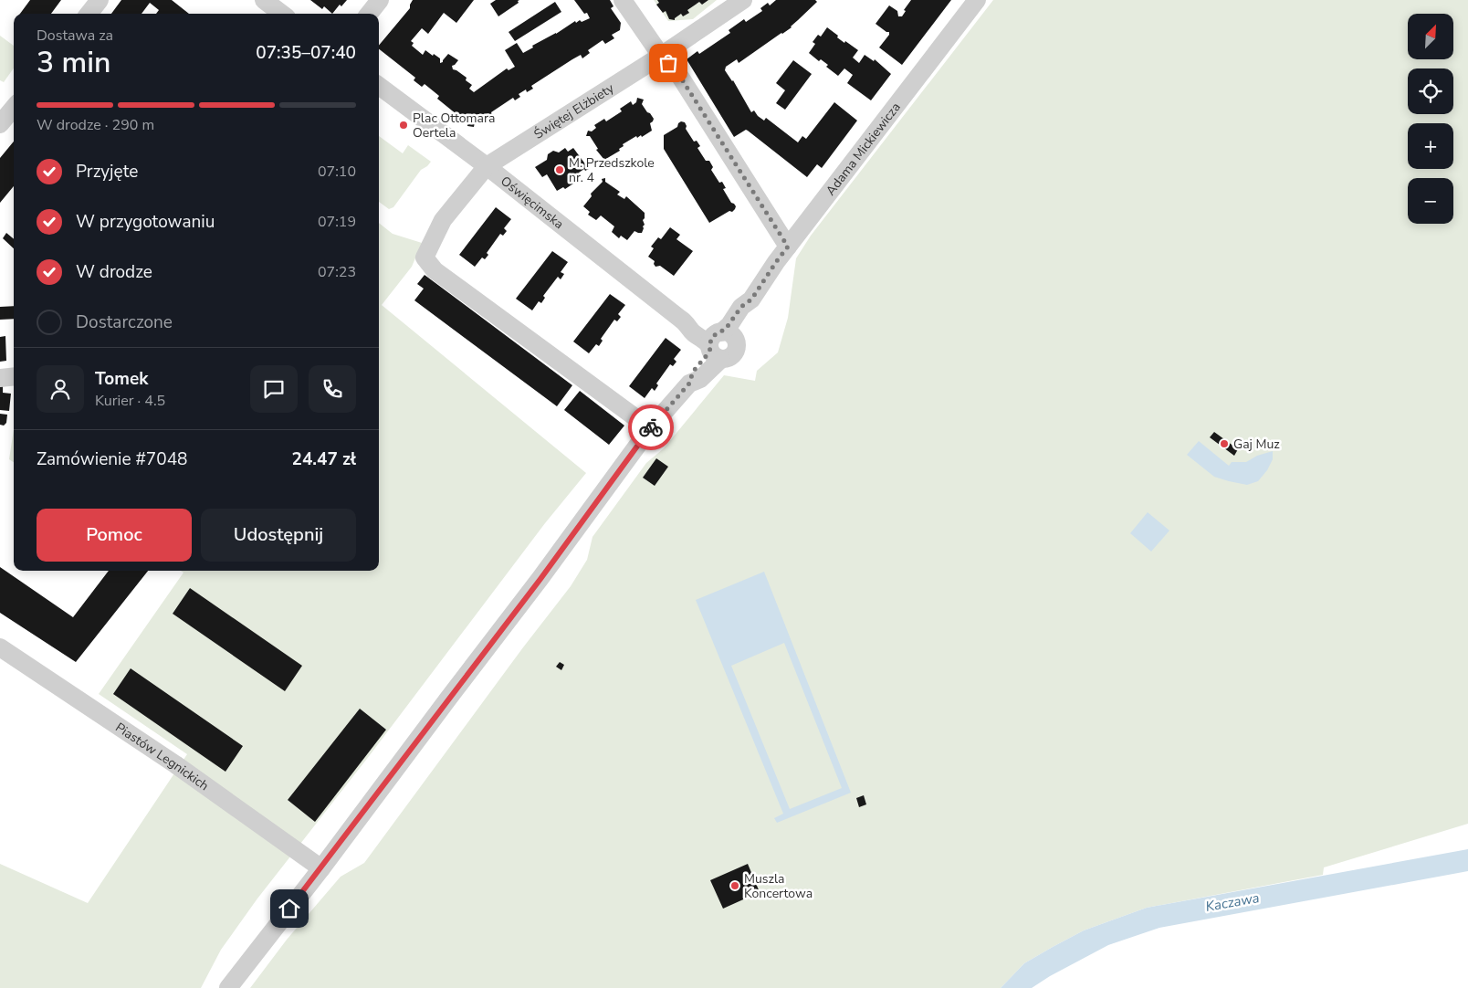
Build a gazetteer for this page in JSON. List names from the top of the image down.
{
  "streets": {
    "street": [
      "Świętej Elżbiety",
      "Adama Mickiewicza",
      "Oświęcimska",
      "Piastów Legnickich"
    ]
  },
  "crossings": [
    ["Świętej Elżbiety", "Adama Mickiewicza"],
    ["Świętej Elżbiety", "Oświęcimska"],
    ["Adama Mickiewicza", "Oświęcimska"],
    ["Adama Mickiewicza", "Piastów Legnickich"]
  ],
  "water": ["Kaczawa"],
  "places": [
    "Plac Ottomara Oertela",
    "M. Przedszkole nr. 4",
    "Gaj Muz",
    "Muszla Koncertowa"
  ],
  "north": "top right",
  "page": {
    "map_buttons": ["+", "−"],
    "heading": ["3 min", "Dostawa za", "07:35–07:40"],
    "panel": [
      "Tomek",
      "Kurier · 4.5",
      "Zamówienie #7048",
      "24.47 zł"
    ],
    "bar": "W drodze · 290 m",
    "list": [
      ["Przyjęte", "07:10"],
      ["W przygotowaniu", "07:19"],
      ["W drodze", "07:23"],
      "Dostarczone"
    ],
    "buttons": ["Pomoc", "Udostępnij"]
  }
}
